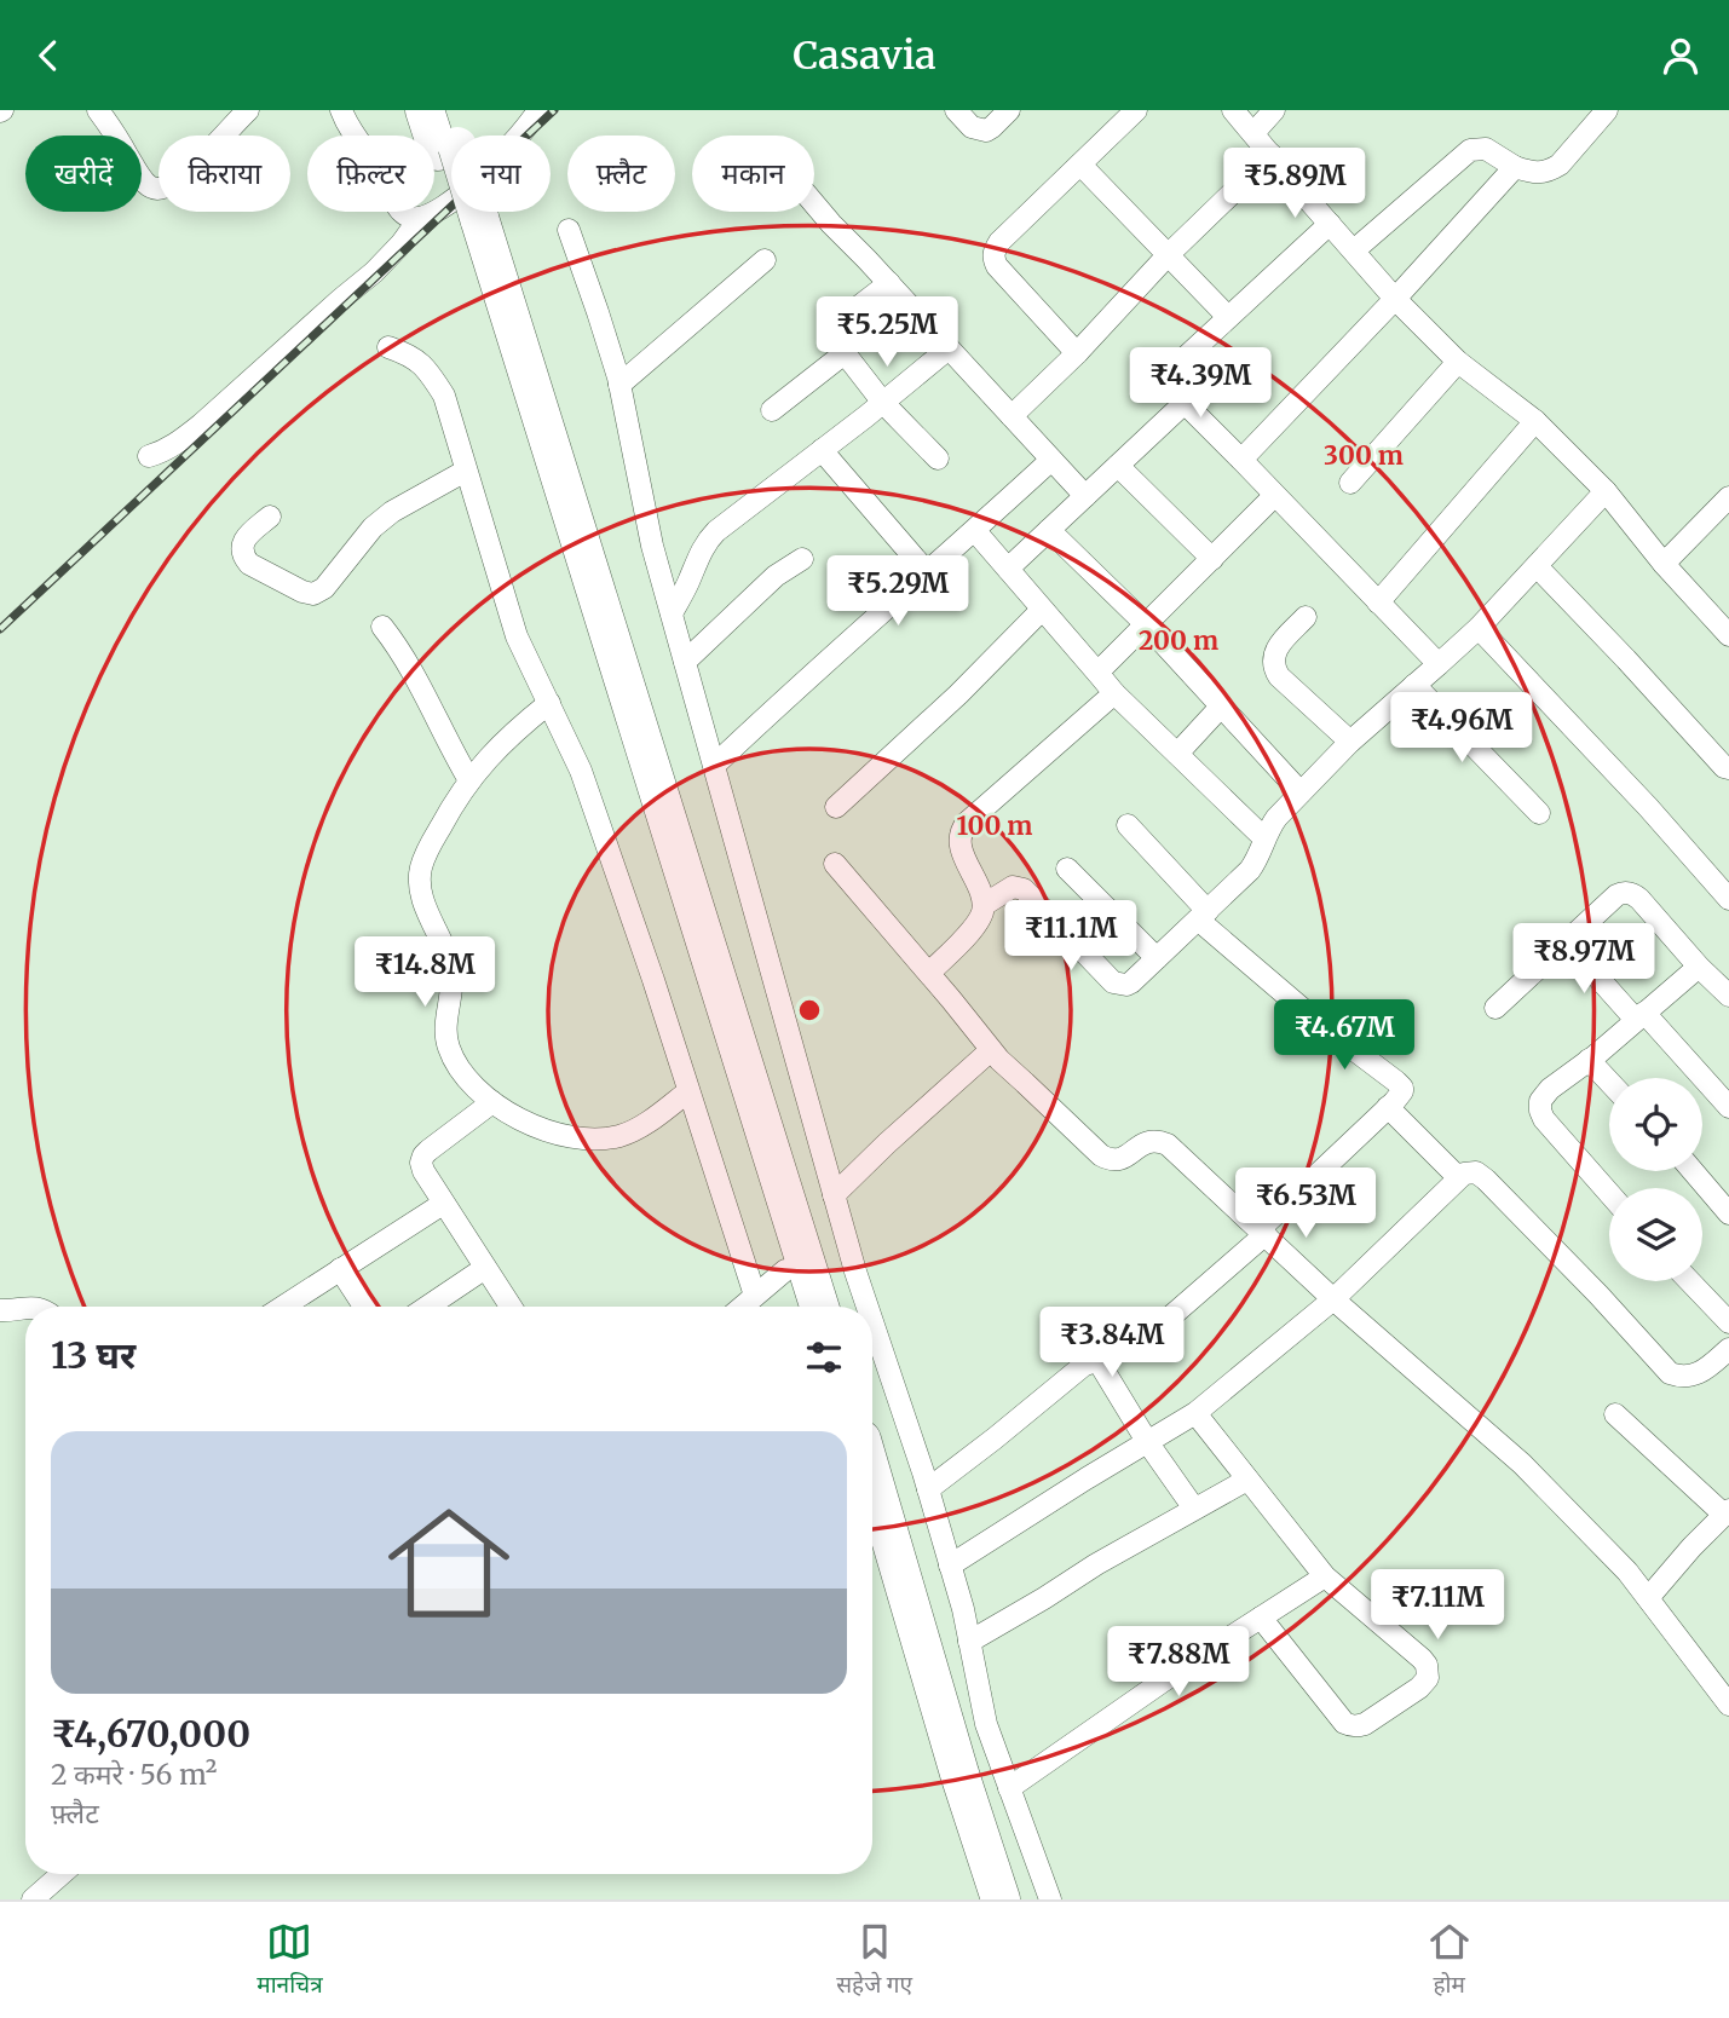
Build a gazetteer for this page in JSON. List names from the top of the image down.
{
  "page": {
    "header": "Casavia",
    "chip": [
      "खरीदें",
      "किराया",
      "फ़िल्टर",
      "नया",
      "फ़्लैट",
      "मकान"
    ],
    "price": [
      "₹5.89M",
      "₹5.25M",
      "₹4.39M",
      "₹5.29M",
      "₹4.96M",
      "₹11.1M",
      "₹8.97M",
      "₹14.8M",
      "₹4.67M",
      "₹6.53M",
      "₹3.84M",
      "₹7.11M",
      "₹7.88M"
    ],
    "heading": "13 घर",
    "list": [
      {
        "name": "₹4,670,000",
        "note": "2 कमरे · 56 m² · फ़्लैट"
      }
    ],
    "tabs": ["मानचित्र", "सहेजे गए", "होम"]
  },
  "rings": ["300 m", "200 m", "100 m"]
}
